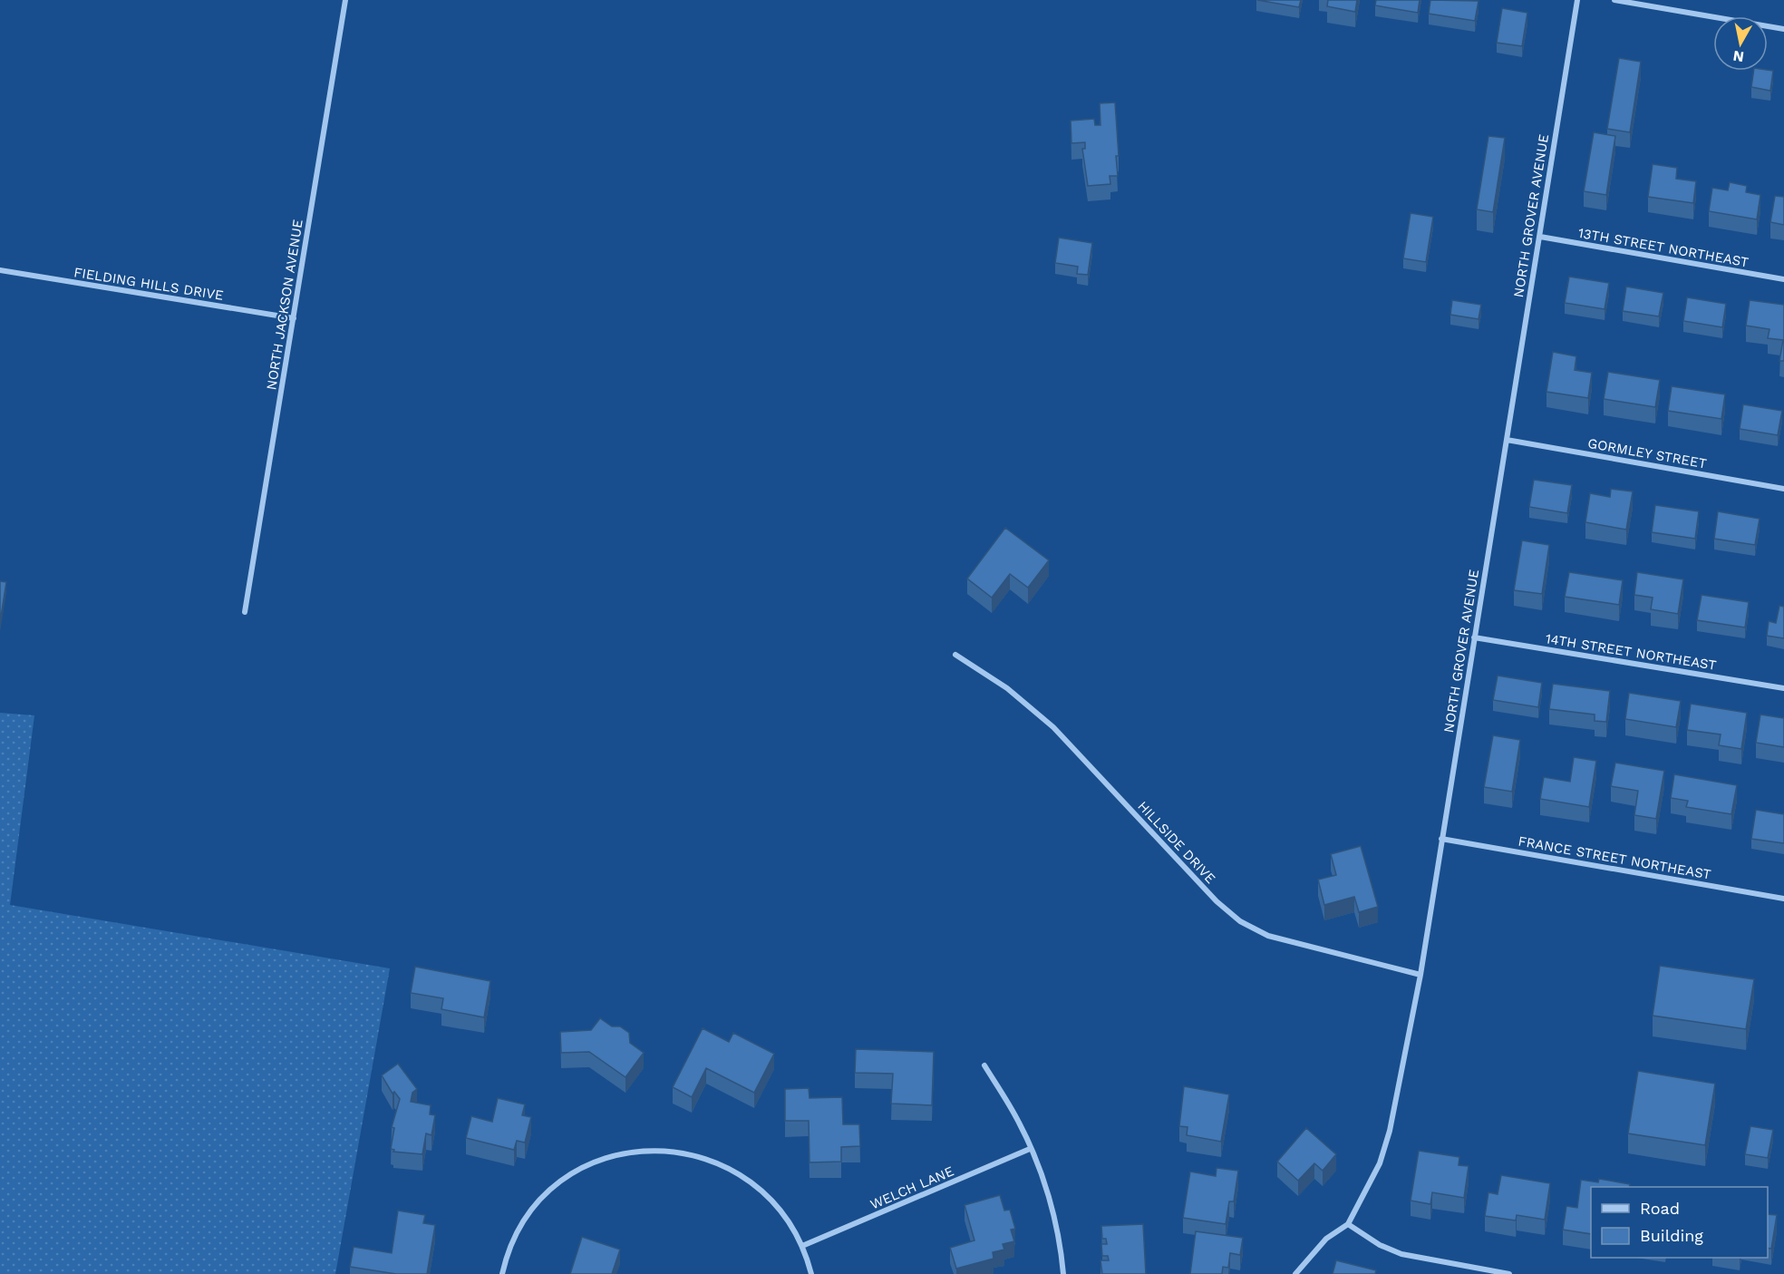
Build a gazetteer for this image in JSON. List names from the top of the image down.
{
  "streets": {
    "street": [
      "NORTH GROVER AVENUE",
      "13TH STREET NORTHEAST",
      "FIELDING HILLS DRIVE",
      "NORTH JACKSON AVENUE",
      "GORMLEY STREET",
      "14TH STREET NORTHEAST",
      "HILLSIDE DRIVE",
      "FRANCE STREET NORTHEAST",
      "WELCH LANE"
    ]
  },
  "crossings": [
    ["NORTH GROVER AVENUE", "13TH STREET NORTHEAST"],
    ["NORTH GROVER AVENUE", "GORMLEY STREET"],
    ["NORTH GROVER AVENUE", "14TH STREET NORTHEAST"],
    ["NORTH GROVER AVENUE", "HILLSIDE DRIVE"],
    ["NORTH GROVER AVENUE", "FRANCE STREET NORTHEAST"],
    ["FIELDING HILLS DRIVE", "NORTH JACKSON AVENUE"]
  ],
  "legend": ["Road", "Building"],
  "north": "bottom"
}
